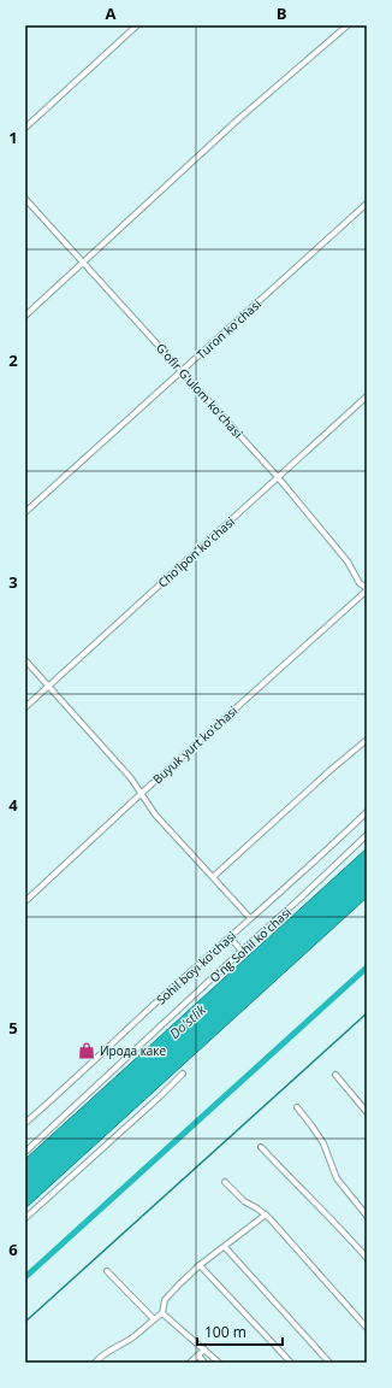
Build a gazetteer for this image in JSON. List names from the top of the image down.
{
  "streets": {
    "street": [
      "Turon ko'chasi",
      "G'ofir G'ulom ko'chasi",
      "Cho'lpon ko'chasi",
      "Buyuk yurt ko'chasi",
      "O'ng Sohil ko'chasi",
      "Sohil boyi ko'chasi"
    ]
  },
  "crossings": [
    ["Turon ko'chasi", "G'ofir G'ulom ko'chasi"],
    ["G'ofir G'ulom ko'chasi", "Cho'lpon ko'chasi"],
    ["G'ofir G'ulom ko'chasi", "Buyuk yurt ko'chasi"]
  ],
  "water": ["Do'stlik"],
  "places": {
    "shop": ["Ирода каке"]
  },
  "scale_bar": "100 m",
  "grid": {
    "columns": ["A", "B"],
    "rows": [
      "1",
      "2",
      "3",
      "4",
      "5",
      "6"
    ]
  }
}
